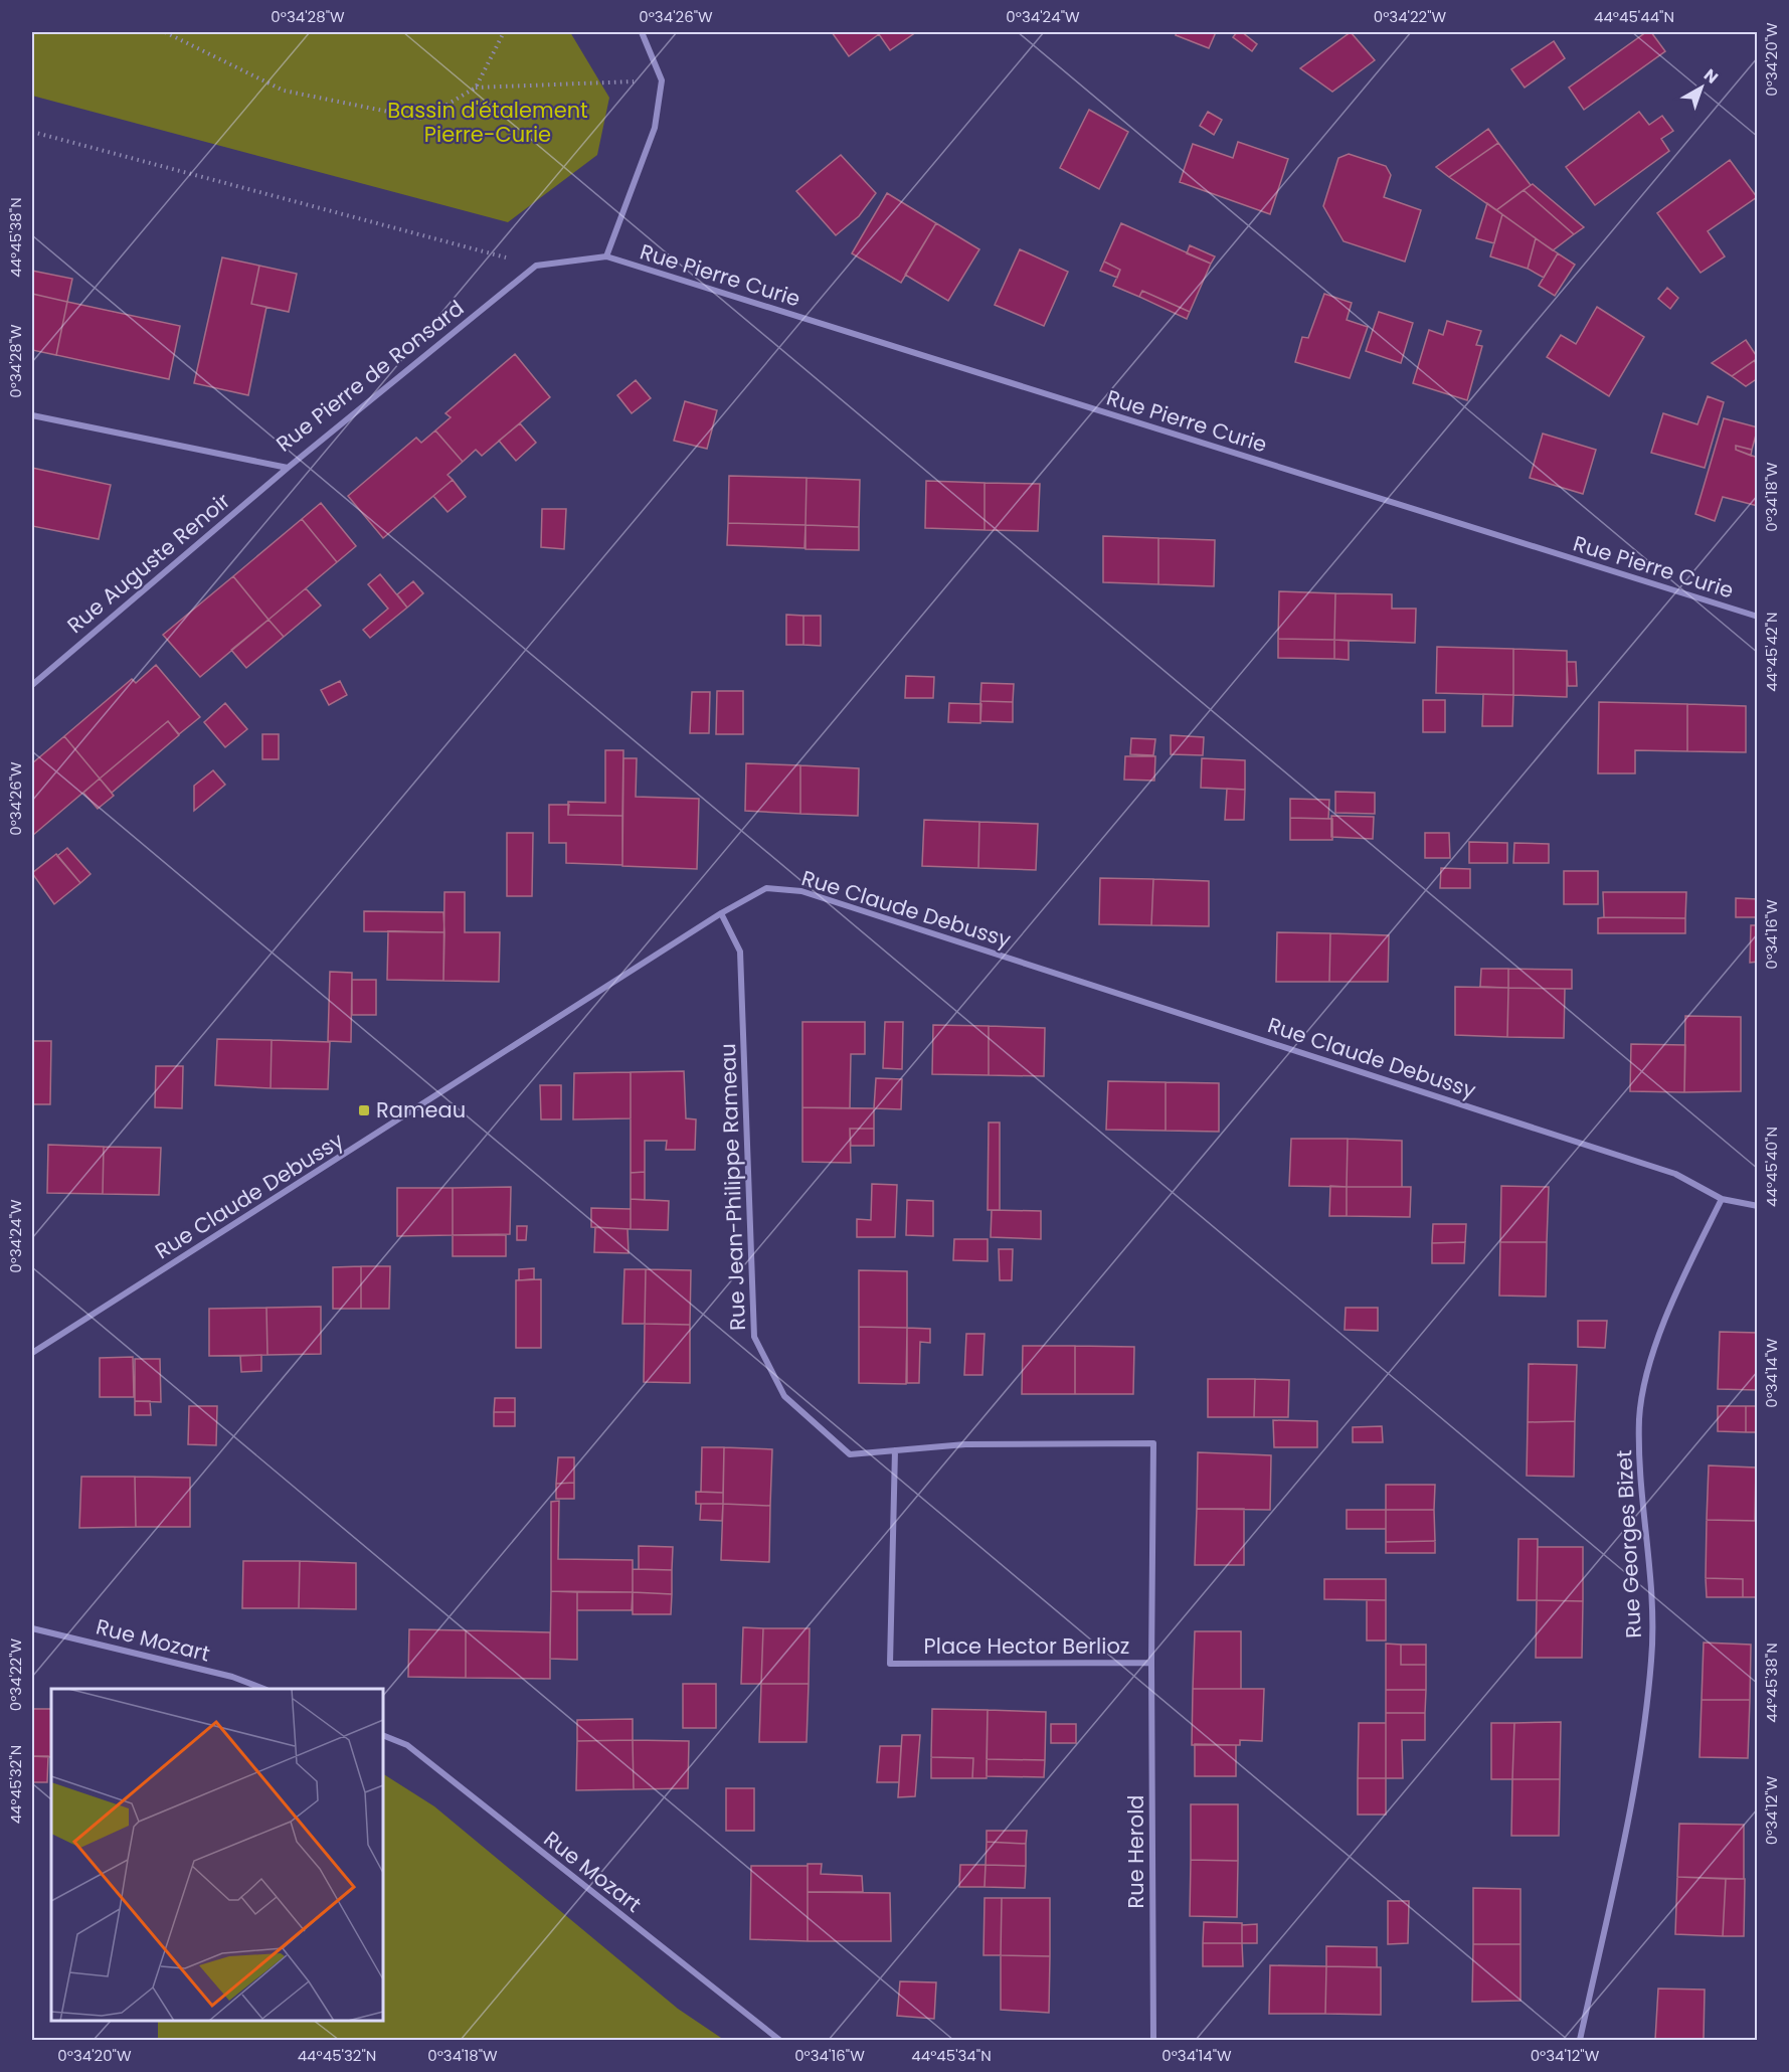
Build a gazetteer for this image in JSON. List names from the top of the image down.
{
  "streets": {
    "street": [
      "Rue Pierre Curie",
      "Rue Pierre de Ronsard",
      "Rue Auguste Renoir",
      "Rue Claude Debussy",
      "Rue Jean-Philippe Rameau",
      "Rue Georges Bizet",
      "Rue Mozart",
      "Place Hector Berlioz",
      "Rue Herold"
    ]
  },
  "crossings": [
    ["Rue Pierre Curie", "Rue Pierre de Ronsard"],
    ["Rue Pierre de Ronsard", "Rue Auguste Renoir"],
    ["Rue Claude Debussy", "Rue Jean-Philippe Rameau"],
    ["Rue Claude Debussy", "Rue Georges Bizet"],
    ["Rue Jean-Philippe Rameau", "Place Hector Berlioz"],
    ["Place Hector Berlioz", "Rue Herold"]
  ],
  "parks": ["Bassin d'étalement Pierre-Curie"],
  "places": {
    "transit": ["Rameau"]
  },
  "north": "top right",
  "coordinates": [
    "0°34'28\"W",
    "0°34'26\"W",
    "0°34'24\"W",
    "0°34'22\"W",
    "44°45'44\"N",
    "0°34'20\"W",
    "44°45'38\"N",
    "0°34'18\"W",
    "44°45'42\"N",
    "0°34'16\"W",
    "44°45'40\"N",
    "0°34'14\"W",
    "44°45'32\"N",
    "0°34'12\"W",
    "44°45'34\"N"
  ]
}
